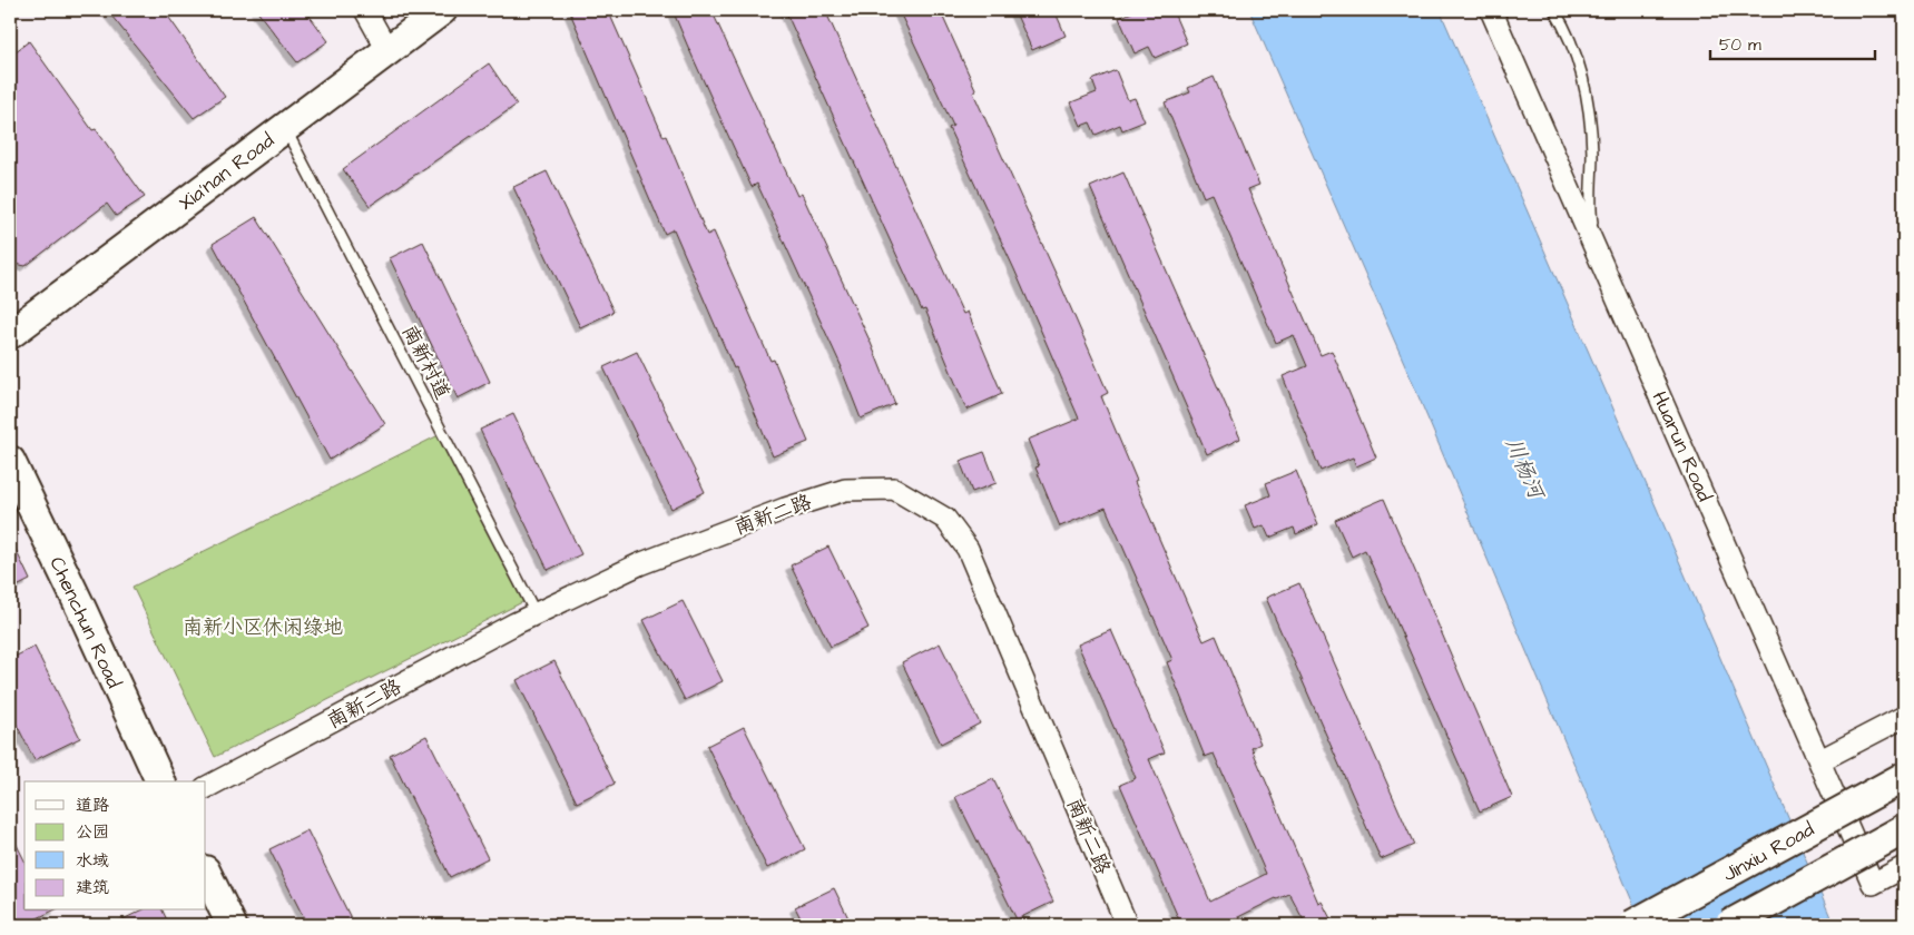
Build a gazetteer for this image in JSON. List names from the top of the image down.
{
  "streets": {
    "street": [
      "Xia'nan Road",
      "Huarun Road",
      "南新二路",
      "Chenchun Road",
      "Jinxiu Road"
    ],
    "lane": ["南新村道"]
  },
  "crossings": [
    ["Xia'nan Road", "南新村道"],
    ["南新村道", "南新二路"]
  ],
  "water": ["川杨河"],
  "parks": ["南新小区休闲绿地"],
  "legend": [
    "道路",
    "公园",
    "水域",
    "建筑"
  ],
  "scale_bar": "50 m"
}
